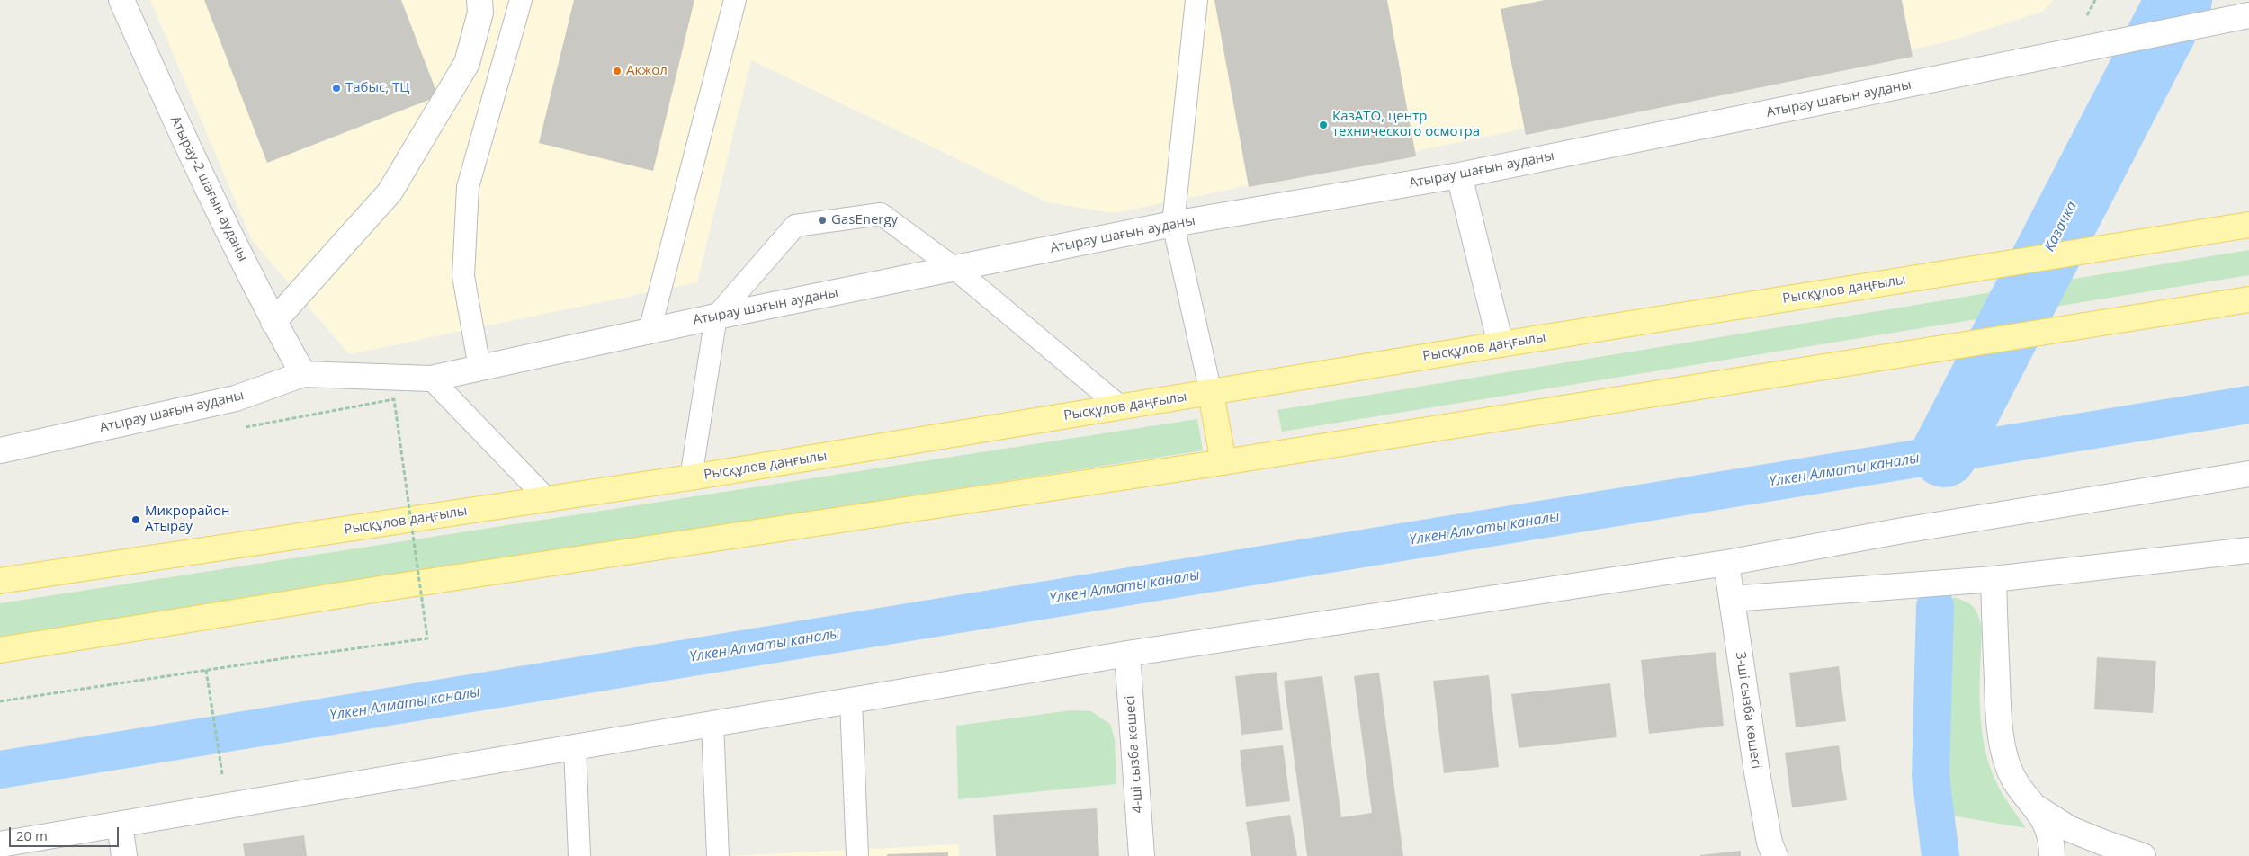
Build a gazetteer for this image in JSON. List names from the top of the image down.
{
  "streets": {
    "main road": ["Рысқұлов даңғылы"],
    "street": [
      "Атырау шағын ауданы",
      "Атырау-2 шағын ауданы",
      "3-ші сызба көшесі",
      "4-ші сызба көшесі"
    ]
  },
  "crossings": [
    ["Атырау шағын ауданы", "Атырау-2 шағын ауданы"]
  ],
  "water": ["Казачка", "Үлкен Алматы каналы"],
  "places": [
    "Акжол",
    "Табыс, ТЦ",
    "КазАТО, центр технического осмотра",
    "GasEnergy",
    "Микрорайон Атырау"
  ],
  "scale_bar": "20 m"
}
